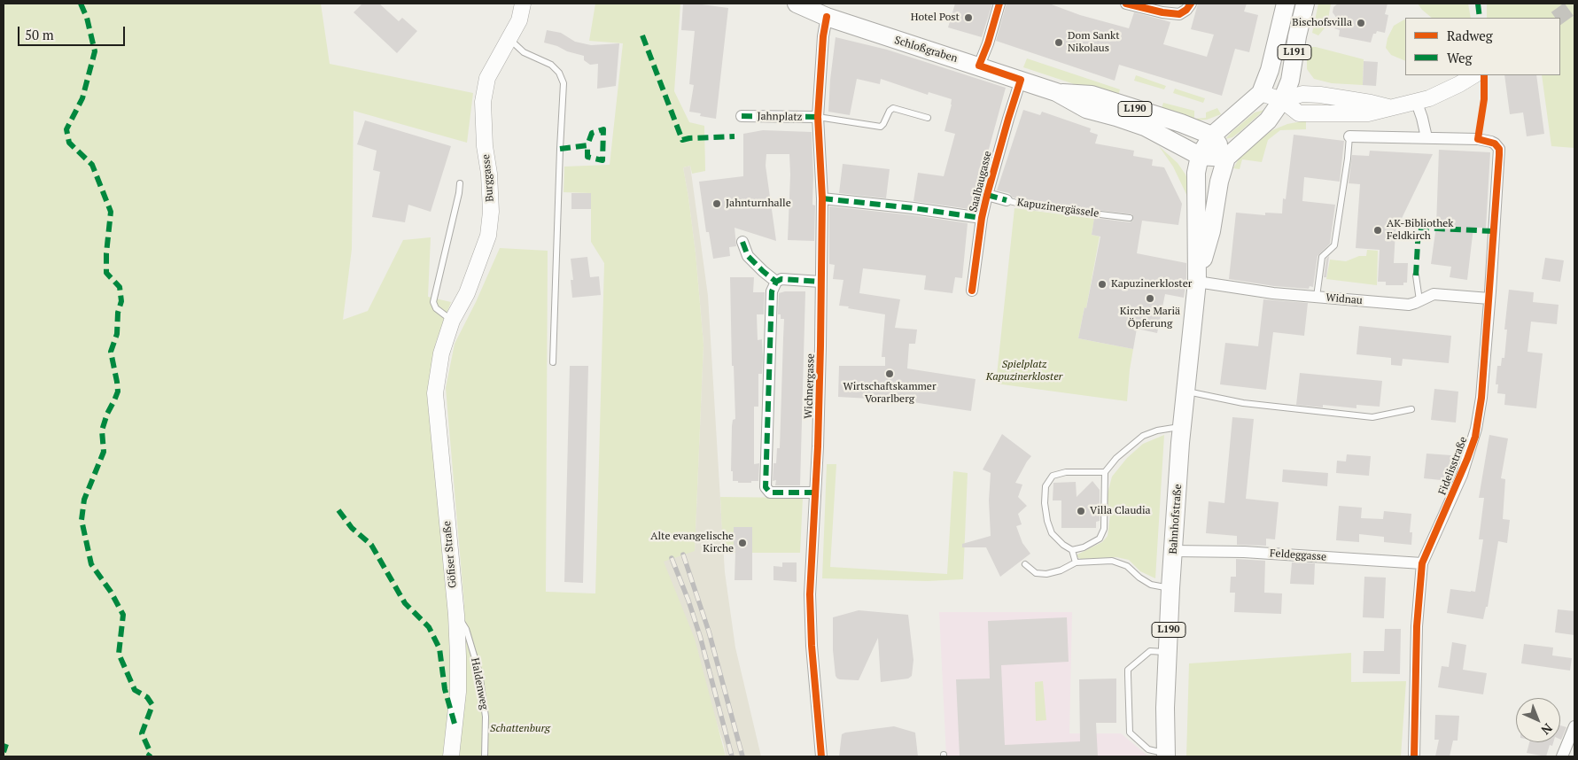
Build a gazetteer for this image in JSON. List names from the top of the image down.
{
  "streets": {
    "main road": [
      "Schloßgraben",
      "L191",
      "L190",
      "Burggasse",
      "Bahnhofstraße",
      "Göfiser Straße"
    ],
    "street": [
      "Jahnplatz",
      "Saalbaugasse",
      "Kapuzinergässele",
      "Widnau",
      "Wichnergasse",
      "Fidelisstraße",
      "Feldeggasse"
    ],
    "lane": ["Haldenweg"]
  },
  "crossings": [
    ["Schloßgraben", "L191"],
    ["Schloßgraben", "Saalbaugasse"],
    ["Schloßgraben", "Wichnergasse"],
    ["Schloßgraben", "Bahnhofstraße"],
    ["L191", "Bahnhofstraße"],
    ["Jahnplatz", "Wichnergasse"],
    ["Burggasse", "Göfiser Straße"],
    ["Saalbaugasse", "Kapuzinergässele"],
    ["Saalbaugasse", "Wichnergasse"],
    ["Widnau", "Fidelisstraße"],
    ["Widnau", "Bahnhofstraße"],
    ["Fidelisstraße", "Feldeggasse"],
    ["Bahnhofstraße", "Feldeggasse"],
    ["Göfiser Straße", "Haldenweg"]
  ],
  "parks": ["Spielplatz Kapuzinerkloster", "Schattenburg"],
  "places": [
    "Hotel Post",
    "Bischofsvilla",
    "Dom Sankt Nikolaus",
    "Jahnturnhalle",
    "AK-Bibliothek Feldkirch",
    "Kapuzinerkloster",
    "Kirche Mariä Öpferung",
    "Wirtschaftskammer Vorarlberg",
    "Villa Claudia",
    "Alte evangelische Kirche"
  ],
  "legend": ["Radweg", "Weg"],
  "scale_bar": "50 m",
  "north": "bottom right"
}
